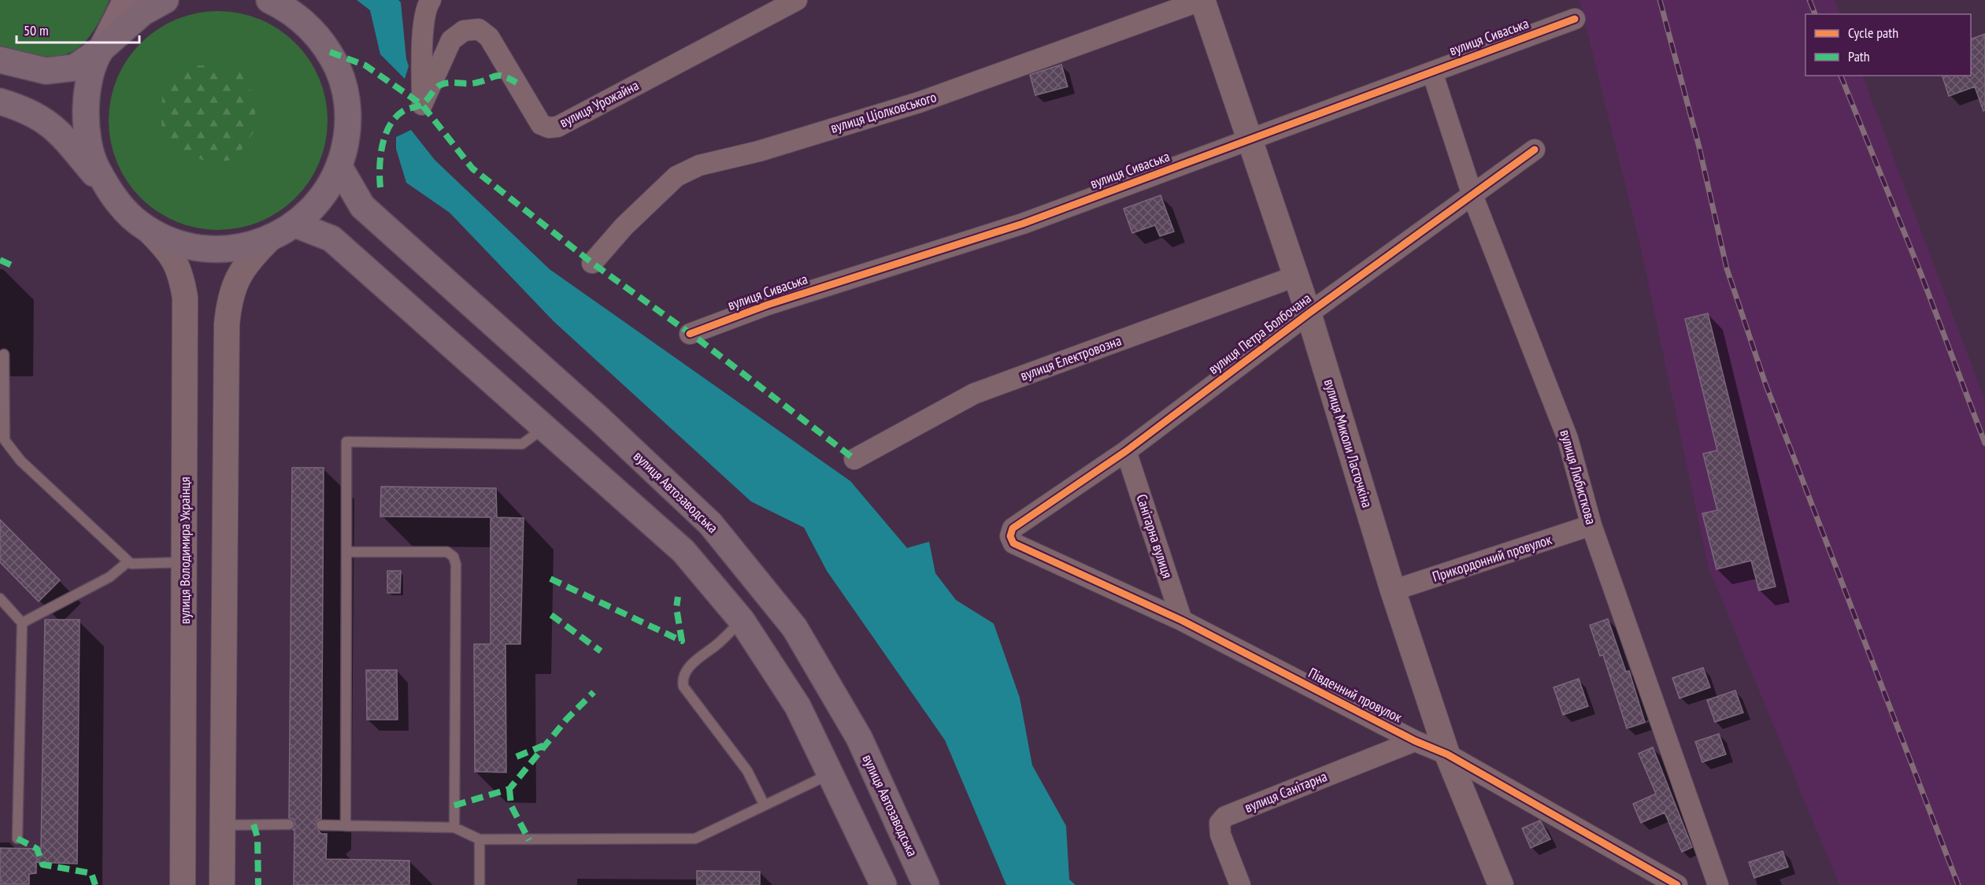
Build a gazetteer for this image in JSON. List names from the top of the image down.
{
  "streets": {
    "main road": ["вулиця Автозаводська", "вулиця Володимира Українця"],
    "street": [
      "вулиця Сиваська",
      "вулиця Урожайна",
      "вулиця Ціолковського",
      "вулиця Петра Болбочана",
      "вулиця Електровозна",
      "вулиця Миколи Ласточкіна",
      "вулиця Любисткова",
      "Санітарна вулиця",
      "Прикордонний провулок",
      "Південний провулок",
      "вулиця Санітарна"
    ]
  },
  "crossings": [
    ["вулиця Сиваська", "вулиця Миколи Ласточкіна"],
    ["вулиця Сиваська", "вулиця Любисткова"],
    ["вулиця Ціолковського", "вулиця Миколи Ласточкіна"],
    ["вулиця Петра Болбочана", "вулиця Миколи Ласточкіна"],
    ["вулиця Петра Болбочана", "вулиця Любисткова"],
    ["вулиця Петра Болбочана", "Санітарна вулиця"],
    ["вулиця Петра Болбочана", "Південний провулок"],
    ["вулиця Електровозна", "вулиця Миколи Ласточкіна"],
    ["вулиця Миколи Ласточкіна", "Прикордонний провулок"],
    ["вулиця Миколи Ласточкіна", "Південний провулок"],
    ["вулиця Любисткова", "Прикордонний провулок"],
    ["вулиця Автозаводська", "вулиця Володимира Українця"],
    ["Санітарна вулиця", "Південний провулок"],
    ["Південний провулок", "вулиця Санітарна"]
  ],
  "legend": ["Cycle path", "Path"],
  "scale_bar": "50 m"
}
